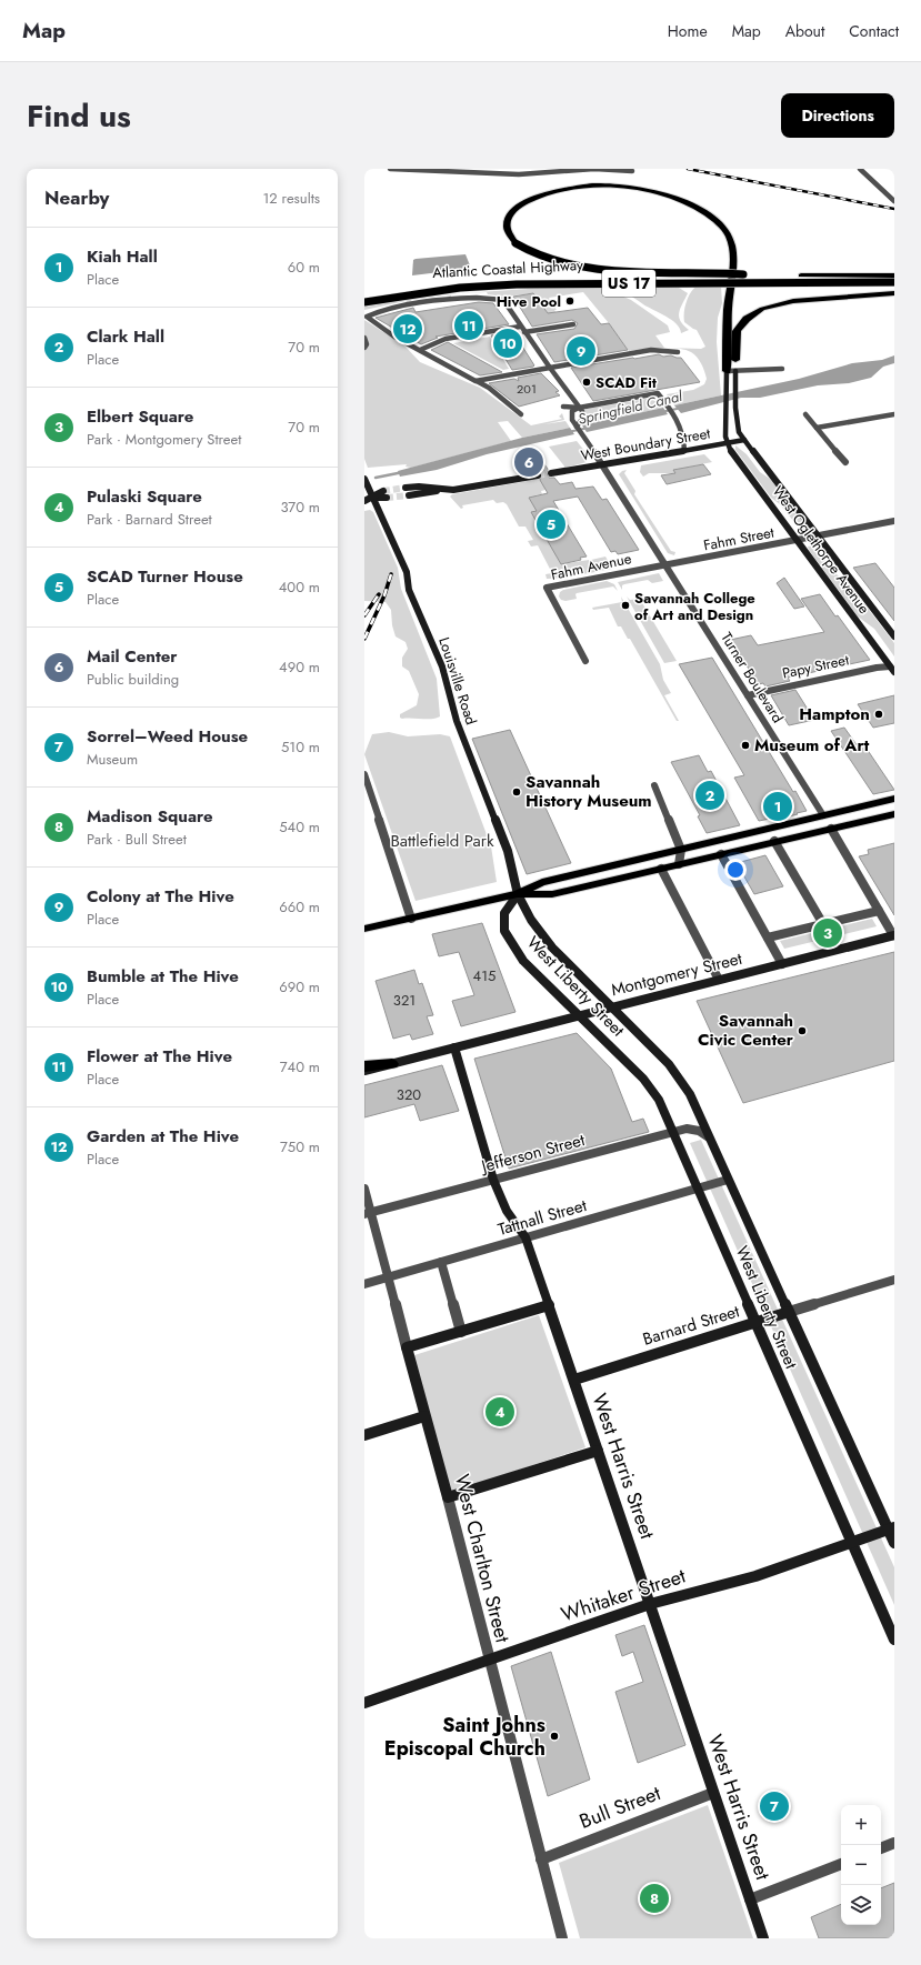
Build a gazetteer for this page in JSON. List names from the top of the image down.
{
  "streets": {
    "highway": ["Atlantic Coastal Highway", "US 17"],
    "main road": [
      "West Boundary Street",
      "West Oglethorpe Avenue",
      "Louisville Road",
      "Montgomery Street",
      "West Liberty Street",
      "Barnard Street",
      "West Harris Street",
      "West Charlton Street",
      "Whitaker Street"
    ],
    "street": [
      "Fahm Street",
      "Fahm Avenue",
      "Papy Street",
      "Turner Boulevard",
      "Jefferson Street",
      "Tattnall Street",
      "Bull Street"
    ]
  },
  "crossings": [
    ["West Boundary Street", "West Oglethorpe Avenue"],
    ["West Boundary Street", "Turner Boulevard"],
    ["Fahm Street", "West Oglethorpe Avenue"],
    ["Fahm Street", "Fahm Avenue"],
    ["Fahm Street", "Turner Boulevard"],
    ["West Oglethorpe Avenue", "Papy Street"],
    ["Fahm Avenue", "Turner Boulevard"],
    ["Papy Street", "Turner Boulevard"],
    ["Louisville Road", "West Liberty Street"],
    ["Montgomery Street", "West Liberty Street"],
    ["Montgomery Street", "West Harris Street"],
    ["West Liberty Street", "Jefferson Street"],
    ["West Liberty Street", "Tattnall Street"],
    ["West Liberty Street", "Barnard Street"],
    ["West Liberty Street", "Whitaker Street"],
    ["Jefferson Street", "West Harris Street"],
    ["Jefferson Street", "West Charlton Street"],
    ["Tattnall Street", "West Harris Street"],
    ["Tattnall Street", "West Charlton Street"],
    ["Barnard Street", "West Harris Street"],
    ["West Harris Street", "Whitaker Street"],
    ["West Harris Street", "Bull Street"],
    ["West Charlton Street", "Whitaker Street"],
    ["West Charlton Street", "Bull Street"]
  ],
  "water": ["Springfield Canal"],
  "parks": ["Battlefield Park"],
  "places": [
    "Hive Pool",
    "SCAD Fit",
    "Savannah College of Art and Design",
    "Hampton",
    "Museum of Art",
    "Savannah History Museum",
    "Savannah Civic Center",
    "Saint Johns Episcopal Church"
  ],
  "house_numbers": [
    "201",
    "415",
    "321",
    "320"
  ],
  "page": {
    "header": "Map",
    "nav": [
      "Home",
      "Map",
      "About",
      "Contact"
    ],
    "title": "Find us",
    "buttons": "Directions",
    "heading": ["Nearby", "12 results"],
    "list": [
      {
        "mark": "1",
        "name": "Kiah Hall",
        "note": "Place",
        "value": "60 m"
      },
      {
        "mark": "2",
        "name": "Clark Hall",
        "note": "Place",
        "value": "70 m"
      },
      {
        "mark": "3",
        "name": "Elbert Square",
        "note": "Park · Montgomery Street",
        "value": "70 m"
      },
      {
        "mark": "4",
        "name": "Pulaski Square",
        "note": "Park · Barnard Street",
        "value": "370 m"
      },
      {
        "mark": "5",
        "name": "SCAD Turner House",
        "note": "Place",
        "value": "400 m"
      },
      {
        "mark": "6",
        "name": "Mail Center",
        "note": "Public building",
        "value": "490 m"
      },
      {
        "mark": "7",
        "name": "Sorrel–Weed House",
        "note": "Museum",
        "value": "510 m"
      },
      {
        "mark": "8",
        "name": "Madison Square",
        "note": "Park · Bull Street",
        "value": "540 m"
      },
      {
        "mark": "9",
        "name": "Colony at The Hive",
        "note": "Place",
        "value": "660 m"
      },
      {
        "mark": "10",
        "name": "Bumble at The Hive",
        "note": "Place",
        "value": "690 m"
      },
      {
        "mark": "11",
        "name": "Flower at The Hive",
        "note": "Place",
        "value": "740 m"
      },
      {
        "mark": "12",
        "name": "Garden at The Hive",
        "note": "Place",
        "value": "750 m"
      }
    ],
    "pins": [
      "11",
      "12",
      "10",
      "9",
      "6",
      "5",
      "2",
      "1",
      "3",
      "4",
      "7",
      "8"
    ],
    "map_buttons": ["+", "−"]
  }
}
